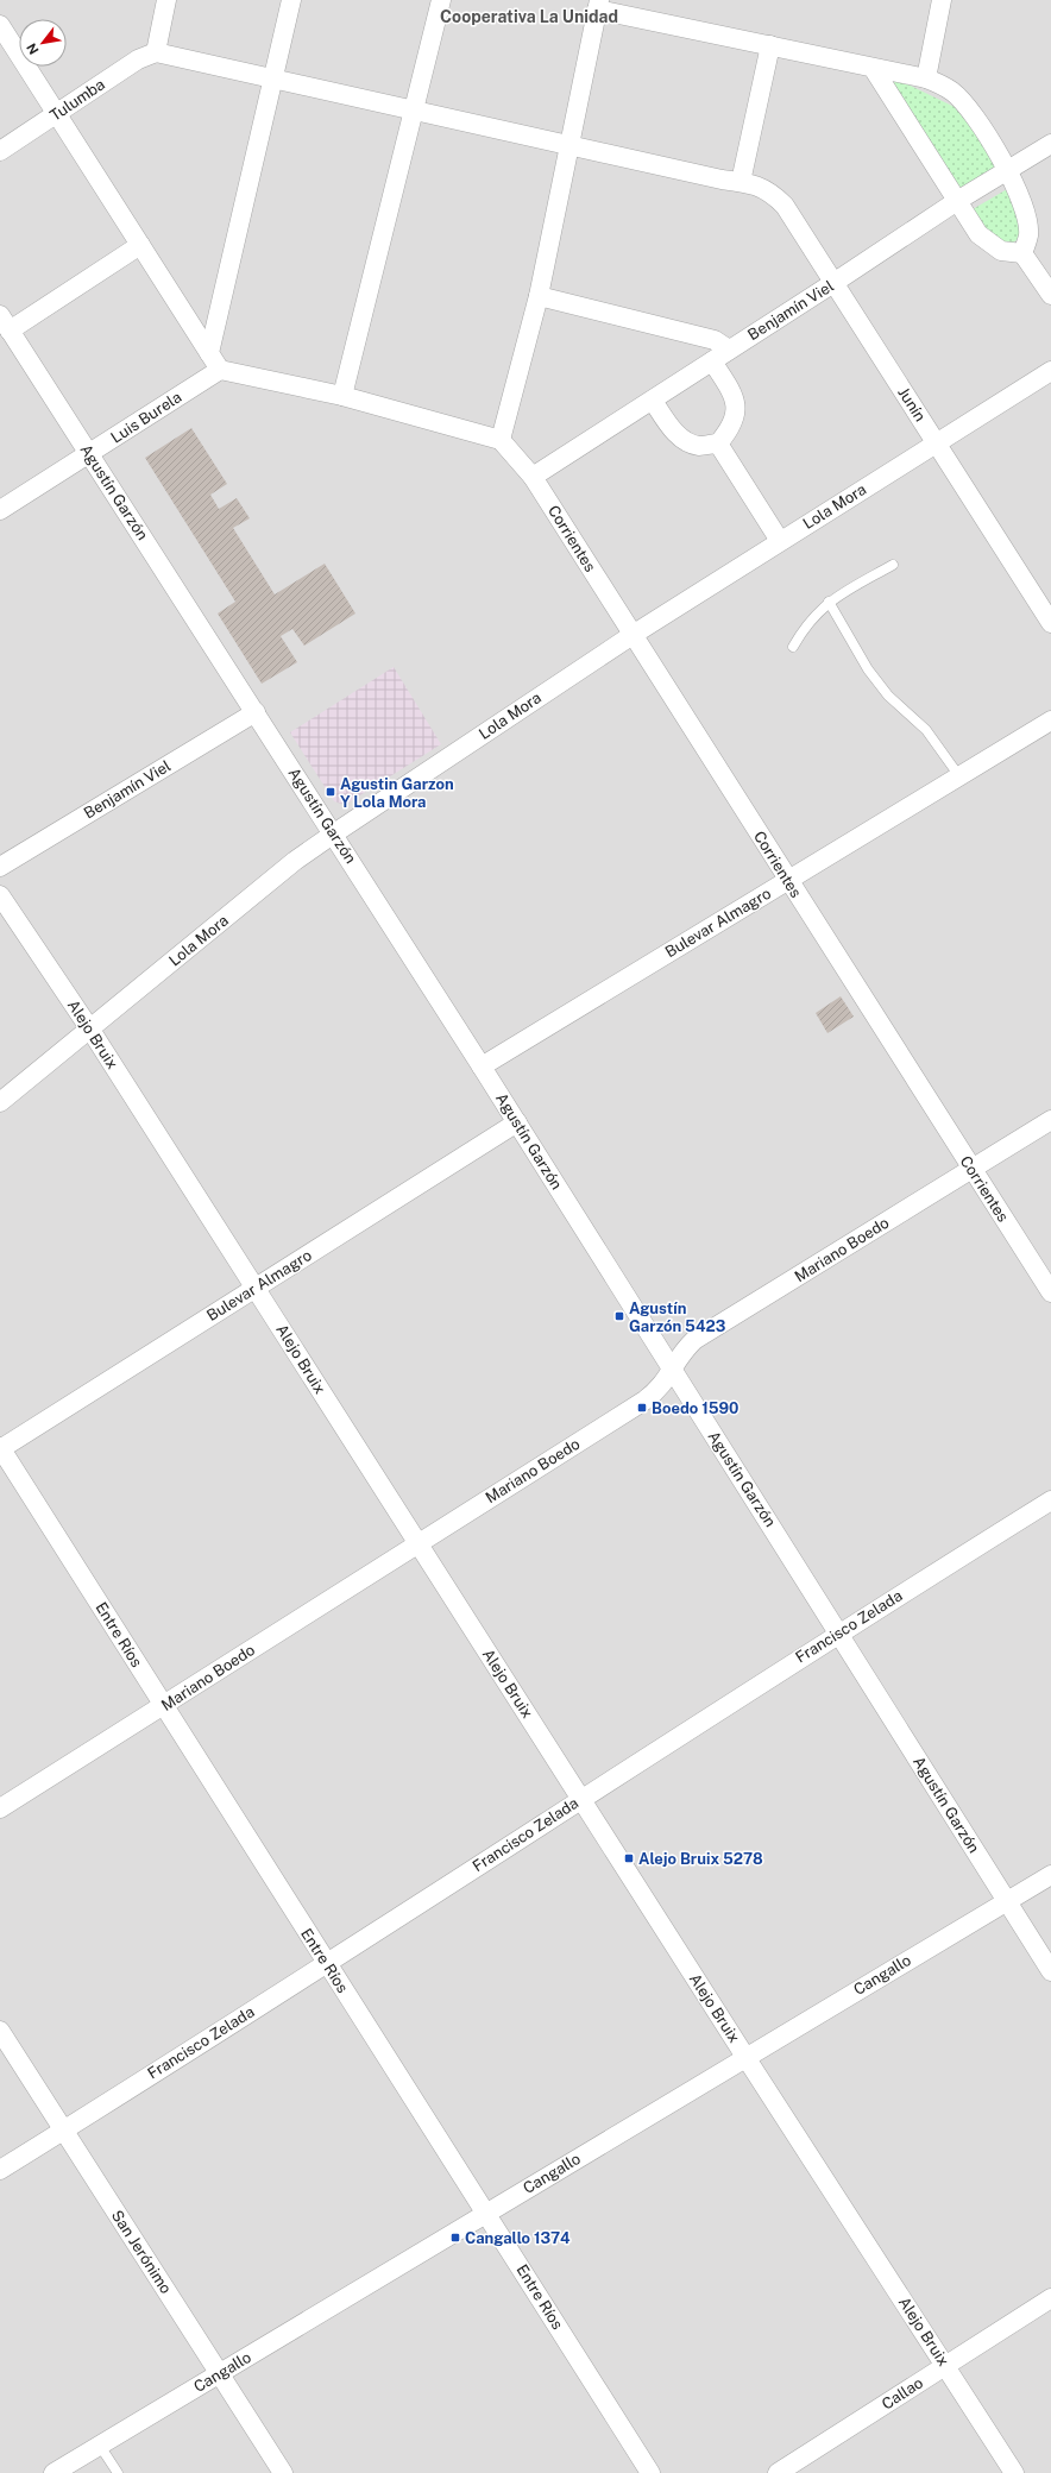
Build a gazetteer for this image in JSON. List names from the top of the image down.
{
  "streets": {
    "street": [
      "Tulumba",
      "Benjamín Viel",
      "Junín",
      "Luis Burela",
      "Agustín Garzón",
      "Lola Mora",
      "Corrientes",
      "Bulevar Almagro",
      "Alejo Bruix",
      "Mariano Boedo",
      "Francisco Zelada",
      "Entre Ríos",
      "Cangallo",
      "San Jerónimo",
      "Callao"
    ]
  },
  "crossings": [
    ["Benjamín Viel", "Junín"],
    ["Benjamín Viel", "Agustín Garzón"],
    ["Benjamín Viel", "Corrientes"],
    ["Junín", "Lola Mora"],
    ["Luis Burela", "Agustín Garzón"],
    ["Agustín Garzón", "Lola Mora"],
    ["Agustín Garzón", "Bulevar Almagro"],
    ["Agustín Garzón", "Mariano Boedo"],
    ["Agustín Garzón", "Francisco Zelada"],
    ["Agustín Garzón", "Cangallo"],
    ["Lola Mora", "Corrientes"],
    ["Lola Mora", "Alejo Bruix"],
    ["Corrientes", "Bulevar Almagro"],
    ["Corrientes", "Mariano Boedo"],
    ["Bulevar Almagro", "Alejo Bruix"],
    ["Bulevar Almagro", "Entre Ríos"],
    ["Alejo Bruix", "Mariano Boedo"],
    ["Alejo Bruix", "Francisco Zelada"],
    ["Alejo Bruix", "Cangallo"],
    ["Alejo Bruix", "Callao"],
    ["Mariano Boedo", "Entre Ríos"],
    ["Francisco Zelada", "Entre Ríos"],
    ["Francisco Zelada", "San Jerónimo"],
    ["Entre Ríos", "Cangallo"],
    ["Cangallo", "San Jerónimo"]
  ],
  "districts": ["Cooperativa La Unidad"],
  "places": {
    "transit": [
      "Agustin Garzon Y Lola Mora",
      "Agustín Garzón 5423",
      "Boedo 1590",
      "Alejo Bruix 5278",
      "Cangallo 1374"
    ]
  },
  "north": "bottom left"
}
